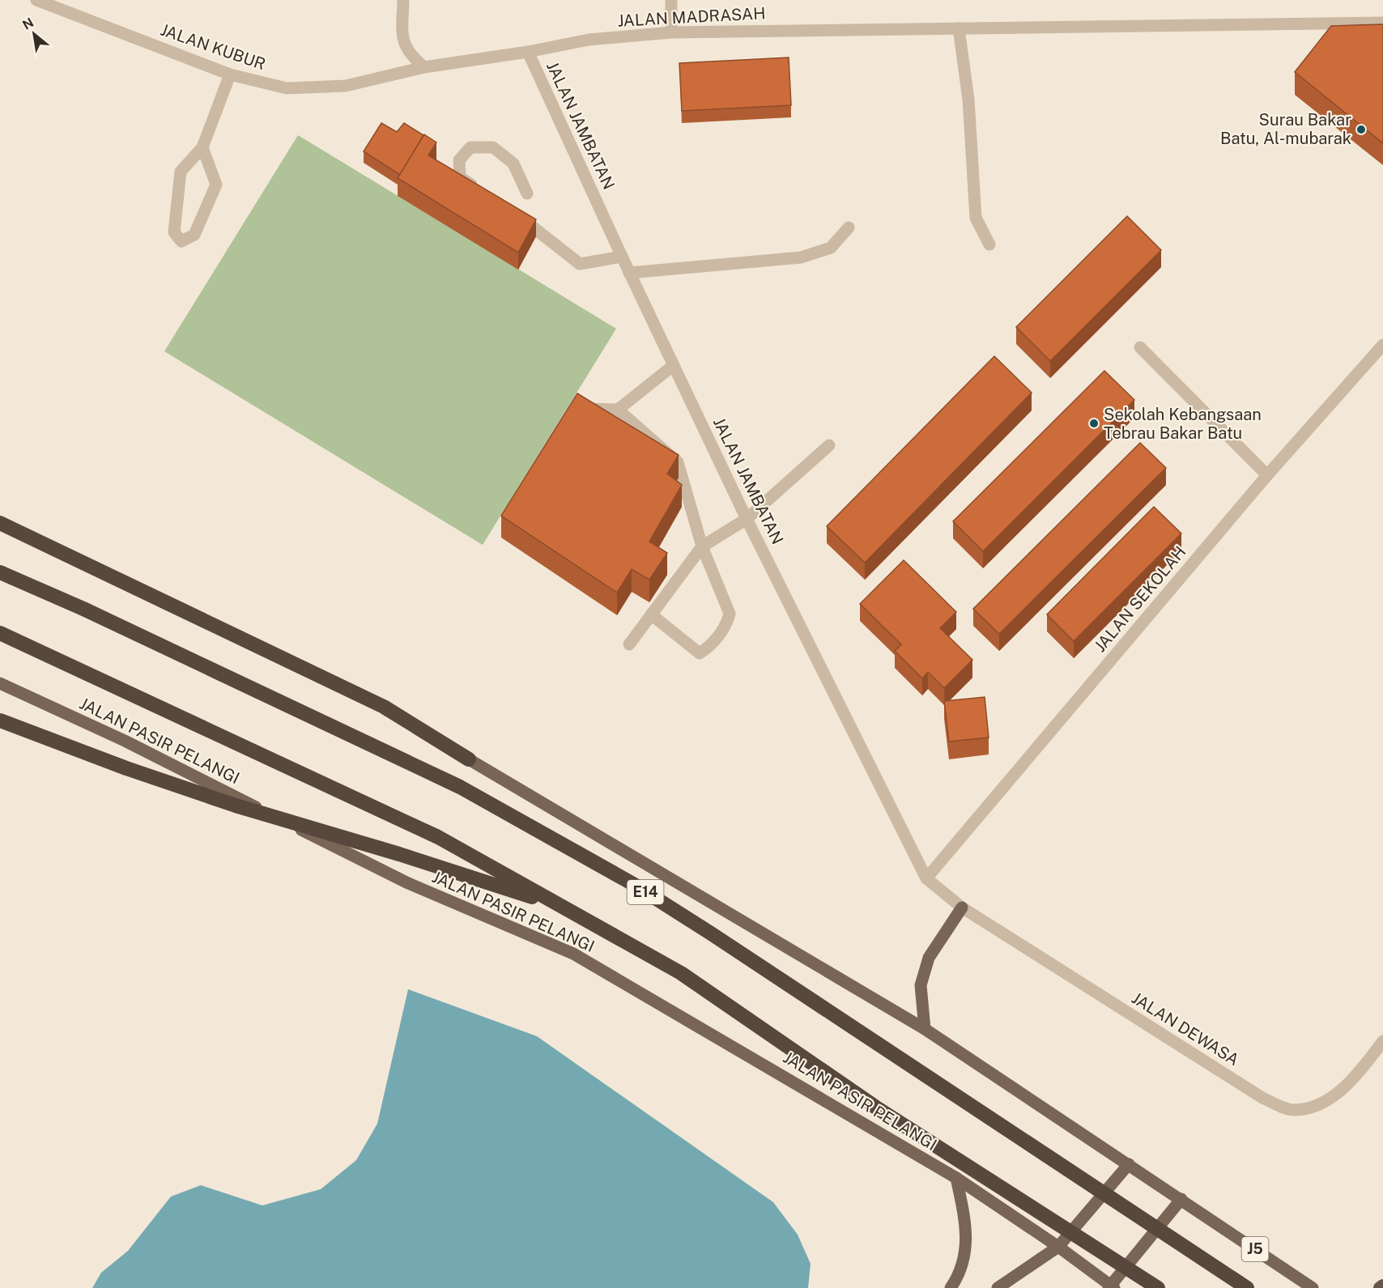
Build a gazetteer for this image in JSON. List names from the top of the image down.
{
  "streets": {
    "highway": ["E14"],
    "main road": ["JALAN PASIR PELANGI", "J5"],
    "street": [
      "JALAN MADRASAH",
      "JALAN KUBUR",
      "JALAN JAMBATAN",
      "JALAN SEKOLAH",
      "JALAN DEWASA"
    ]
  },
  "crossings": [
    ["JALAN MADRASAH", "JALAN KUBUR"],
    ["JALAN MADRASAH", "JALAN JAMBATAN"],
    ["JALAN KUBUR", "JALAN JAMBATAN"],
    ["JALAN JAMBATAN", "JALAN SEKOLAH"],
    ["JALAN JAMBATAN", "JALAN DEWASA"]
  ],
  "places": ["Surau Bakar Batu, Al-mubarak", "Sekolah Kebangsaan Tebrau Bakar Batu"],
  "north": "top left"
}
